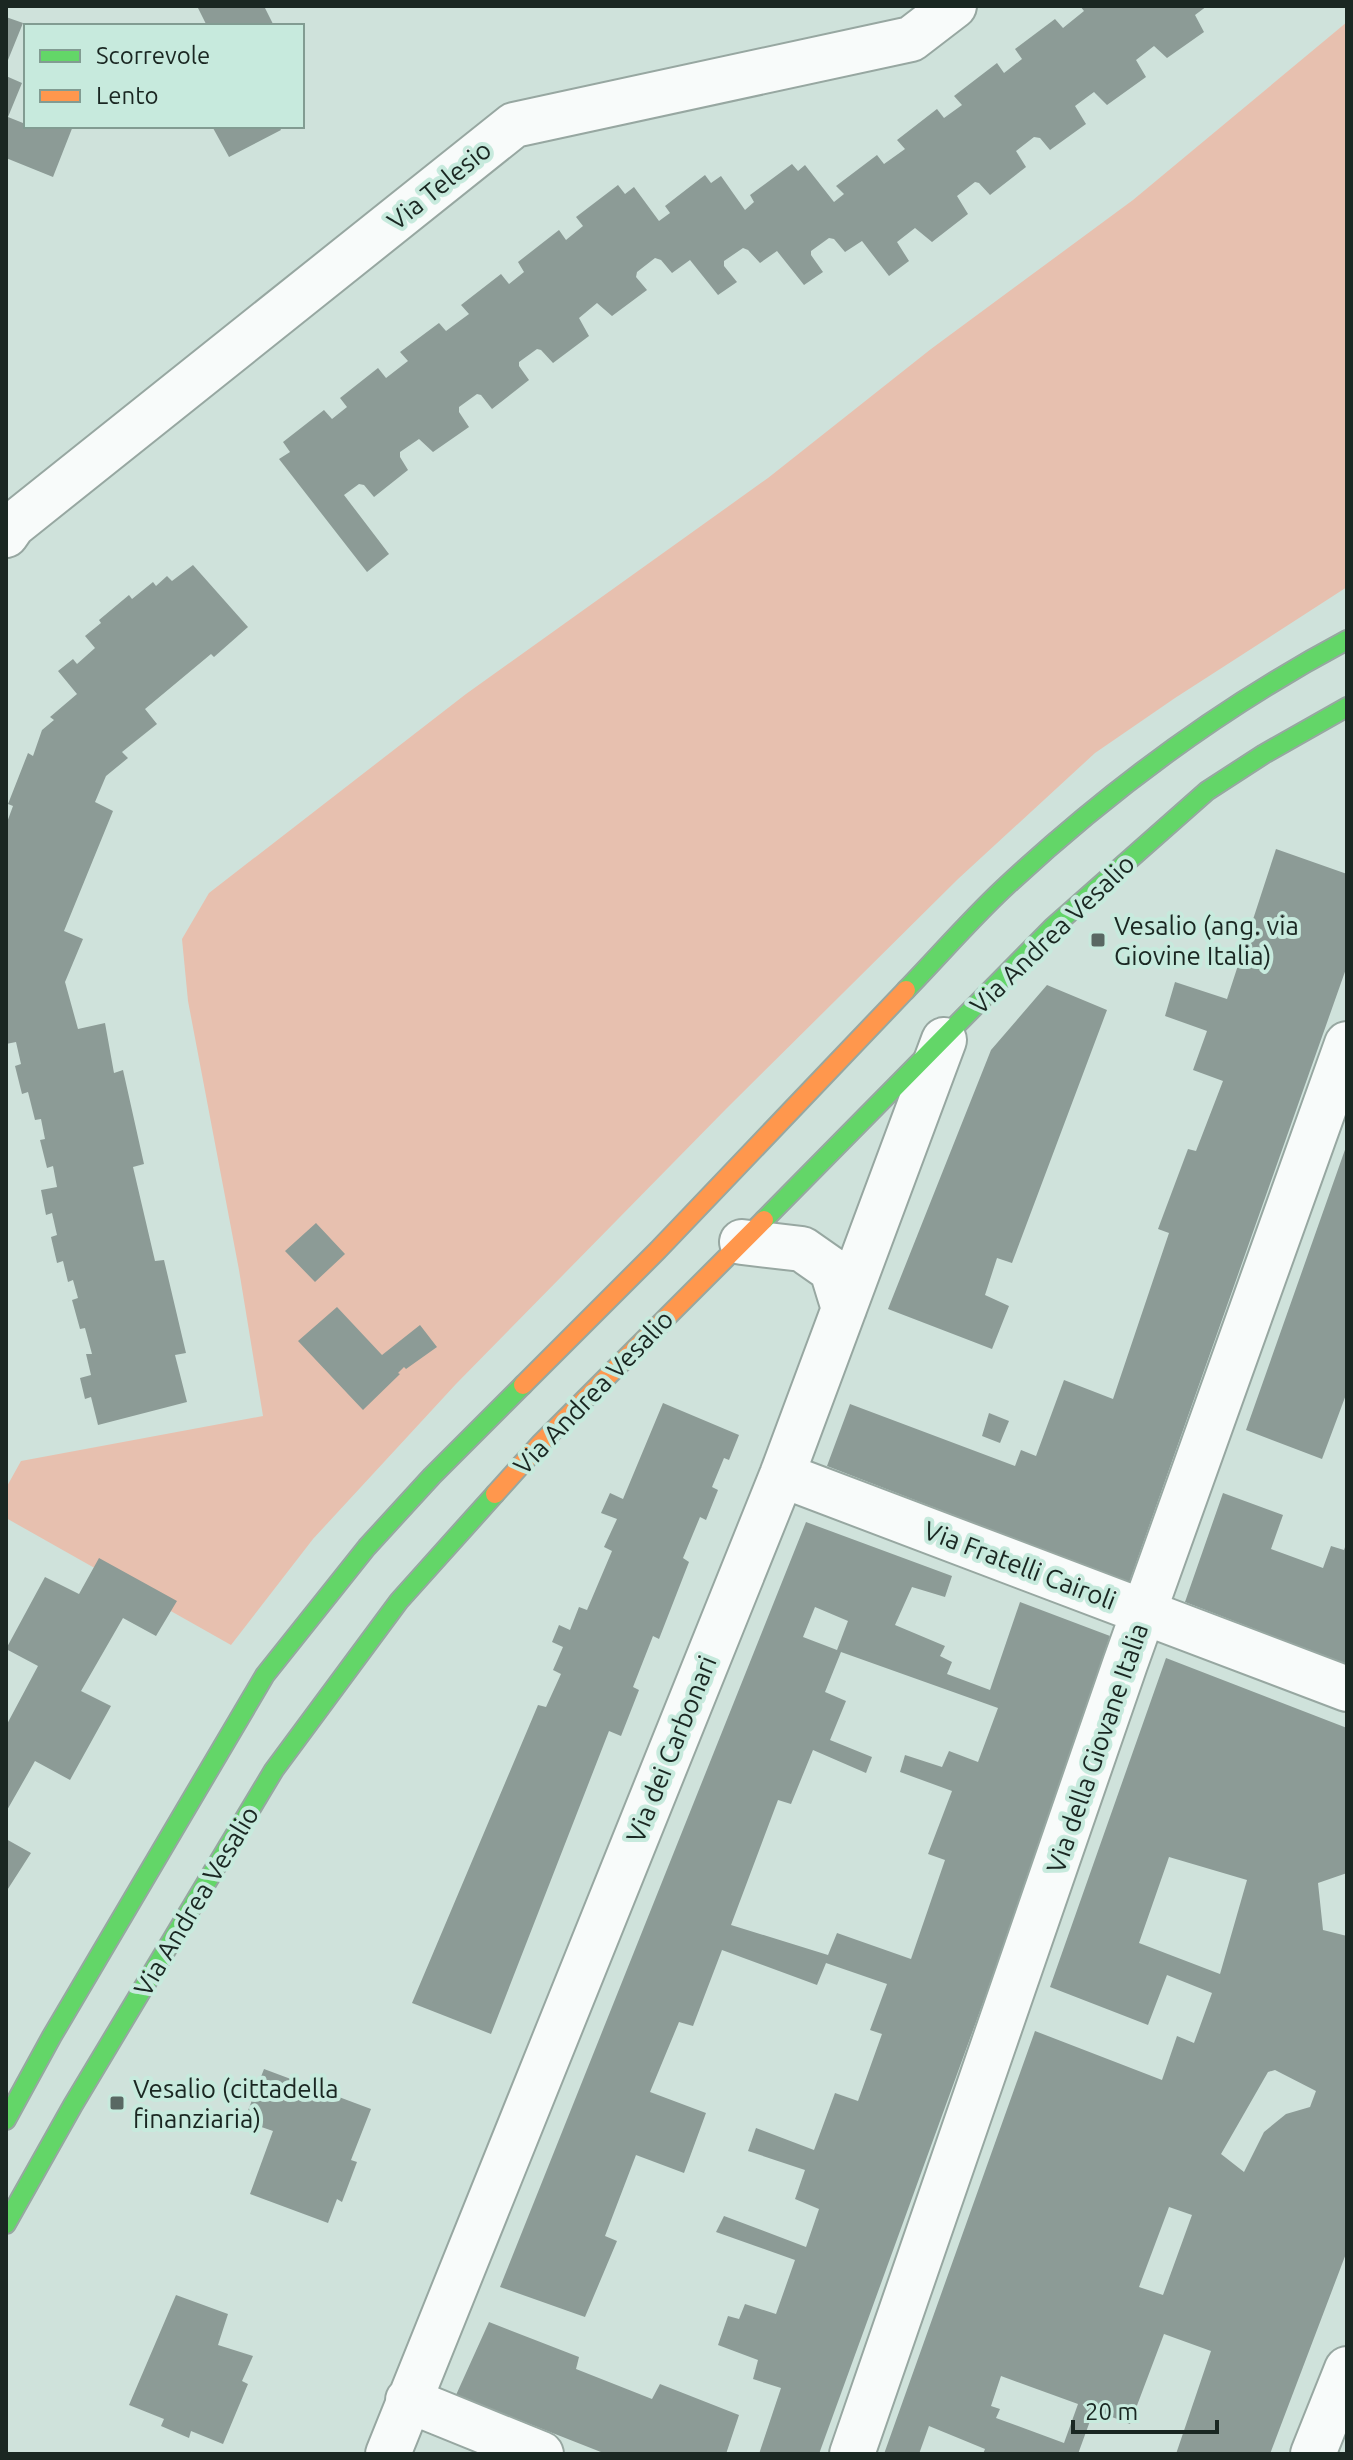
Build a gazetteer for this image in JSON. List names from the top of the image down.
{
  "streets": {
    "main road": ["Via Andrea Vesalio"],
    "street": [
      "Via Telesio",
      "Via Fratelli Cairoli",
      "Via della Giovane Italia",
      "Via dei Carbonari"
    ]
  },
  "crossings": [
    ["Via Andrea Vesalio", "Via dei Carbonari"],
    ["Via Fratelli Cairoli", "Via della Giovane Italia"],
    ["Via Fratelli Cairoli", "Via dei Carbonari"]
  ],
  "places": {
    "transit": ["Vesalio (ang. via Giovine Italia)", "Vesalio (cittadella finanziaria)"]
  },
  "legend": ["Scorrevole", "Lento"],
  "scale_bar": "20 m"
}
